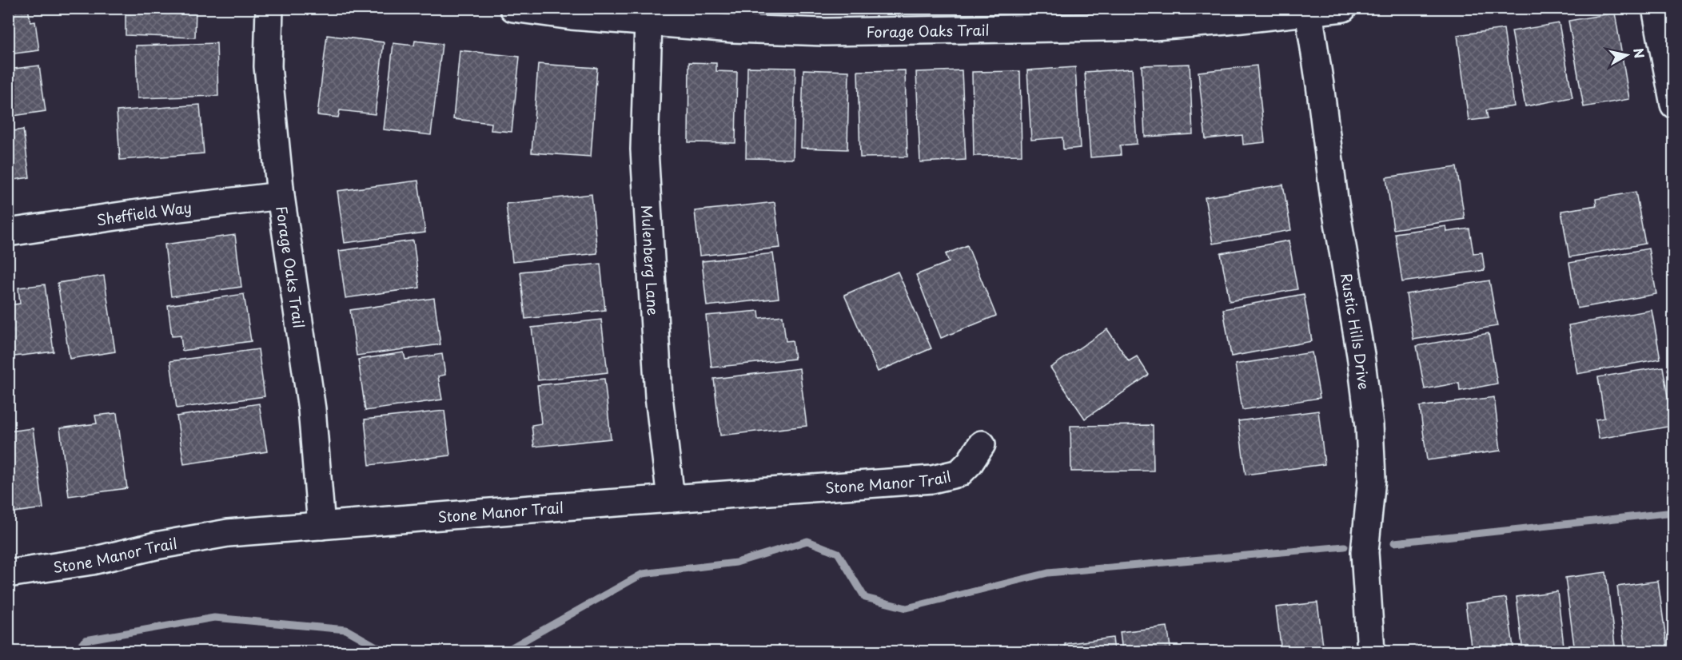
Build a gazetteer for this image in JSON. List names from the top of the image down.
{
  "streets": {
    "street": [
      "Forage Oaks Trail",
      "Sheffield Way",
      "Mulenberg Lane",
      "Rustic Hills Drive",
      "Stone Manor Trail"
    ]
  },
  "crossings": [
    ["Forage Oaks Trail", "Sheffield Way"],
    ["Forage Oaks Trail", "Mulenberg Lane"],
    ["Forage Oaks Trail", "Rustic Hills Drive"],
    ["Forage Oaks Trail", "Stone Manor Trail"],
    ["Mulenberg Lane", "Stone Manor Trail"]
  ],
  "north": "right"
}
